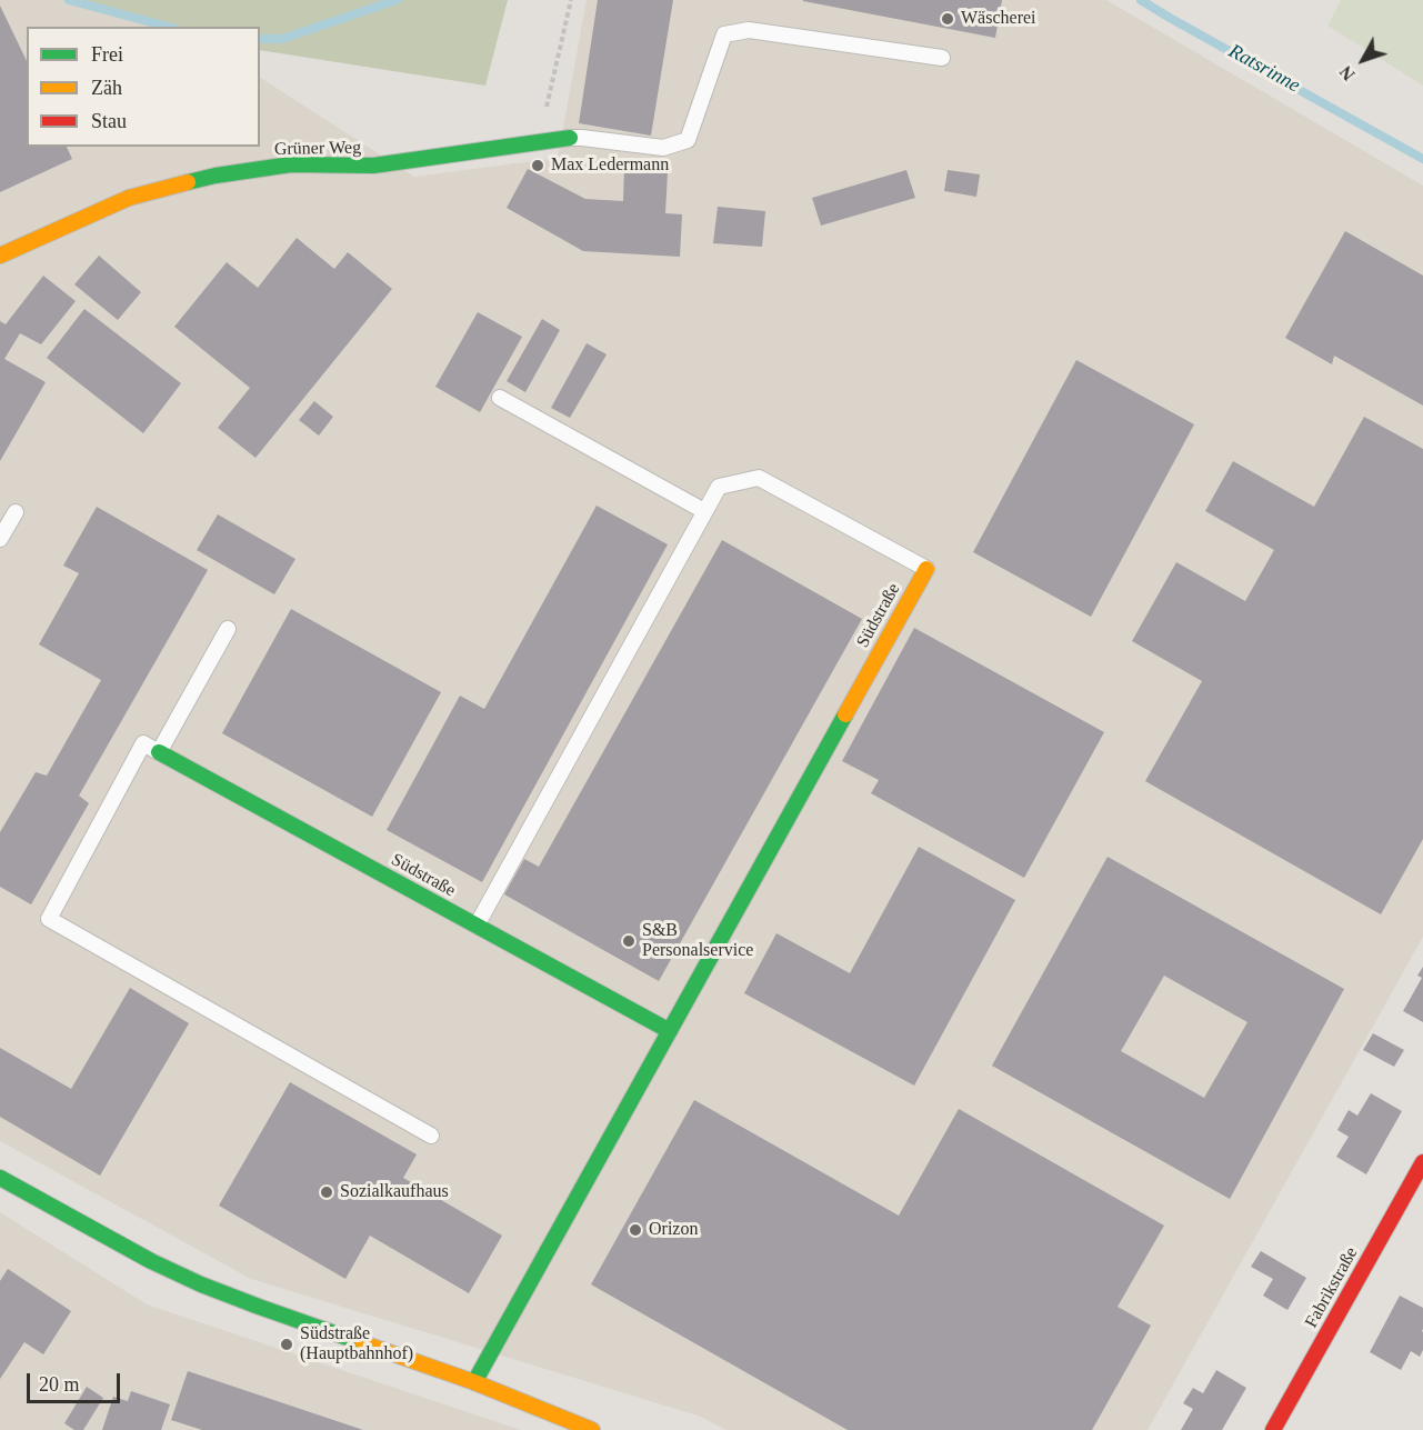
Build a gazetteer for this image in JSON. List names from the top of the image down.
{
  "streets": {
    "street": ["Grüner Weg", "Südstraße", "Fabrikstraße"]
  },
  "water": ["Ratsrinne"],
  "places": [
    "Wäscherei",
    "Max Ledermann",
    "S&B Personalservice",
    "Sozialkaufhaus",
    "Orizon",
    "Südstraße (Hauptbahnhof)"
  ],
  "legend": ["Frei", "Zäh", "Stau"],
  "scale_bar": "20 m",
  "north": "bottom left"
}
